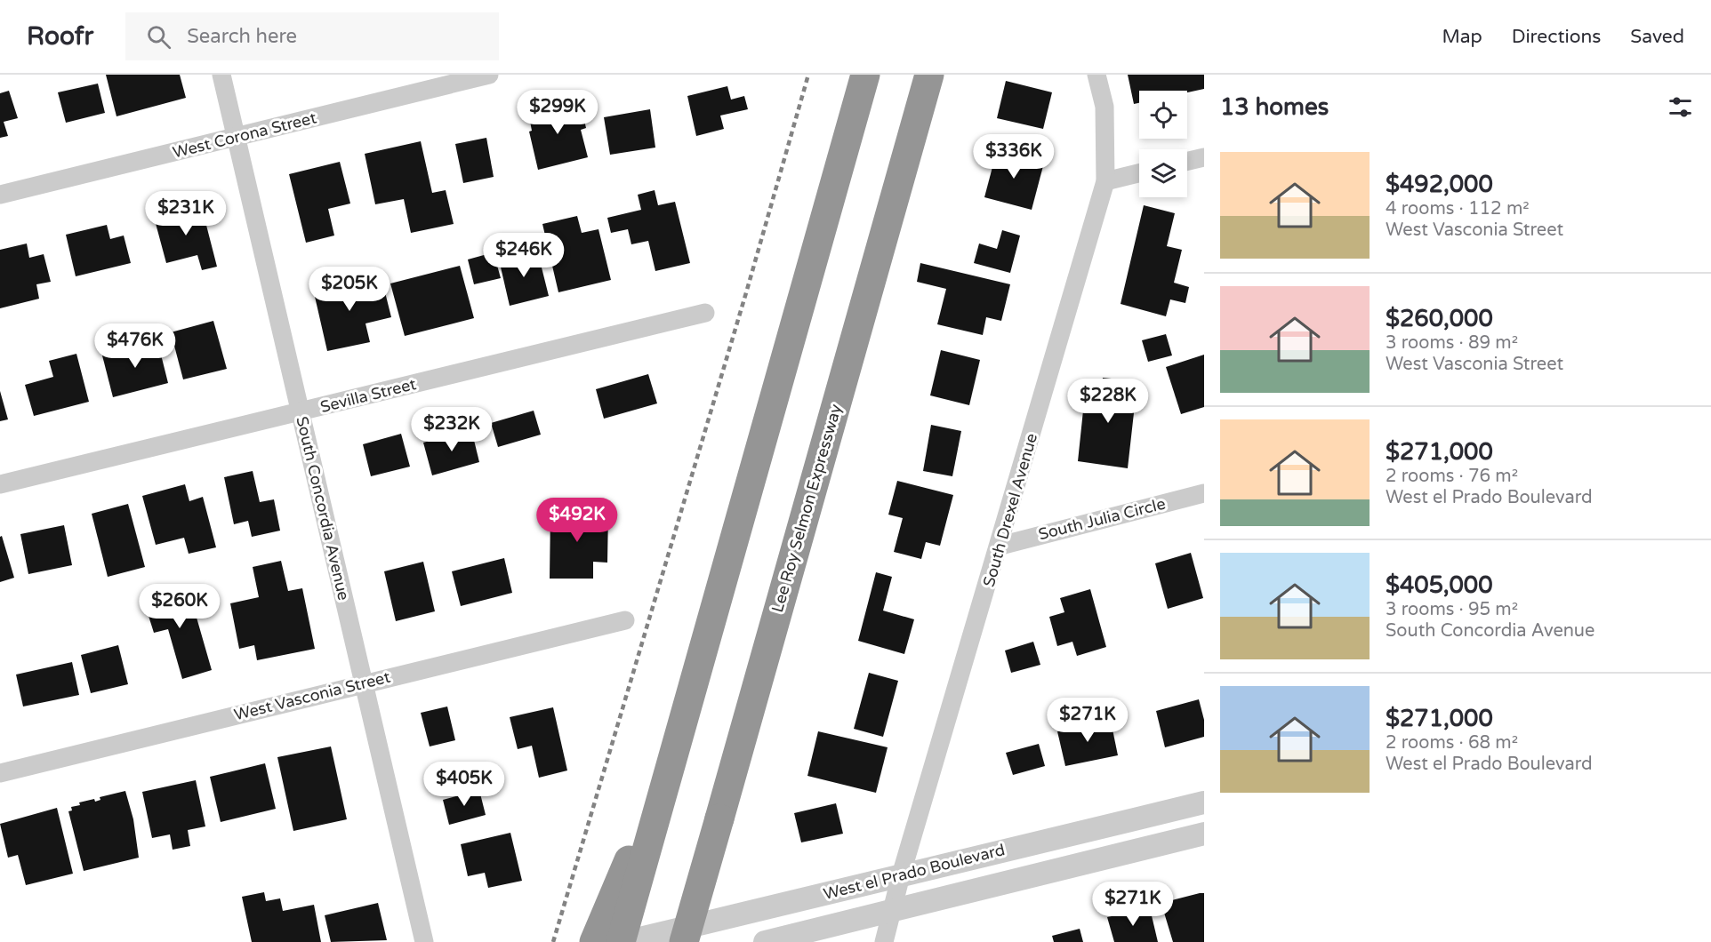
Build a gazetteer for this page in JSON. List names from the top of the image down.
{
  "streets": {
    "highway": ["Lee Roy Selmon Expressway"],
    "street": [
      "West Corona Street",
      "Sevilla Street",
      "South Concordia Avenue",
      "South Drexel Avenue",
      "South Julia Circle",
      "West Vasconia Street",
      "West el Prado Boulevard"
    ]
  },
  "crossings": [
    ["West Corona Street", "South Concordia Avenue"],
    ["Sevilla Street", "South Concordia Avenue"],
    ["South Concordia Avenue", "West Vasconia Street"],
    ["South Drexel Avenue", "South Julia Circle"],
    ["South Drexel Avenue", "West el Prado Boulevard"]
  ],
  "page": {
    "header": "Roofr",
    "search": "Search here",
    "nav": ["Map", "Directions", "Saved"],
    "heading": "13 homes",
    "price": [
      "$299K",
      "$336K",
      "$231K",
      "$246K",
      "$205K",
      "$476K",
      "$228K",
      "$232K",
      "$492K",
      "$260K",
      "$271K",
      "$405K",
      "$271K"
    ],
    "list": [
      {
        "name": "$492,000",
        "note": "4 rooms · 112 m² · West Vasconia Street"
      },
      {
        "name": "$260,000",
        "note": "3 rooms · 89 m² · West Vasconia Street"
      },
      {
        "name": "$271,000",
        "note": "2 rooms · 76 m² · West el Prado Boulevard"
      },
      {
        "name": "$405,000",
        "note": "3 rooms · 95 m² · South Concordia Avenue"
      },
      {
        "name": "$271,000",
        "note": "2 rooms · 68 m² · West el Prado Boulevard"
      }
    ]
  }
}
